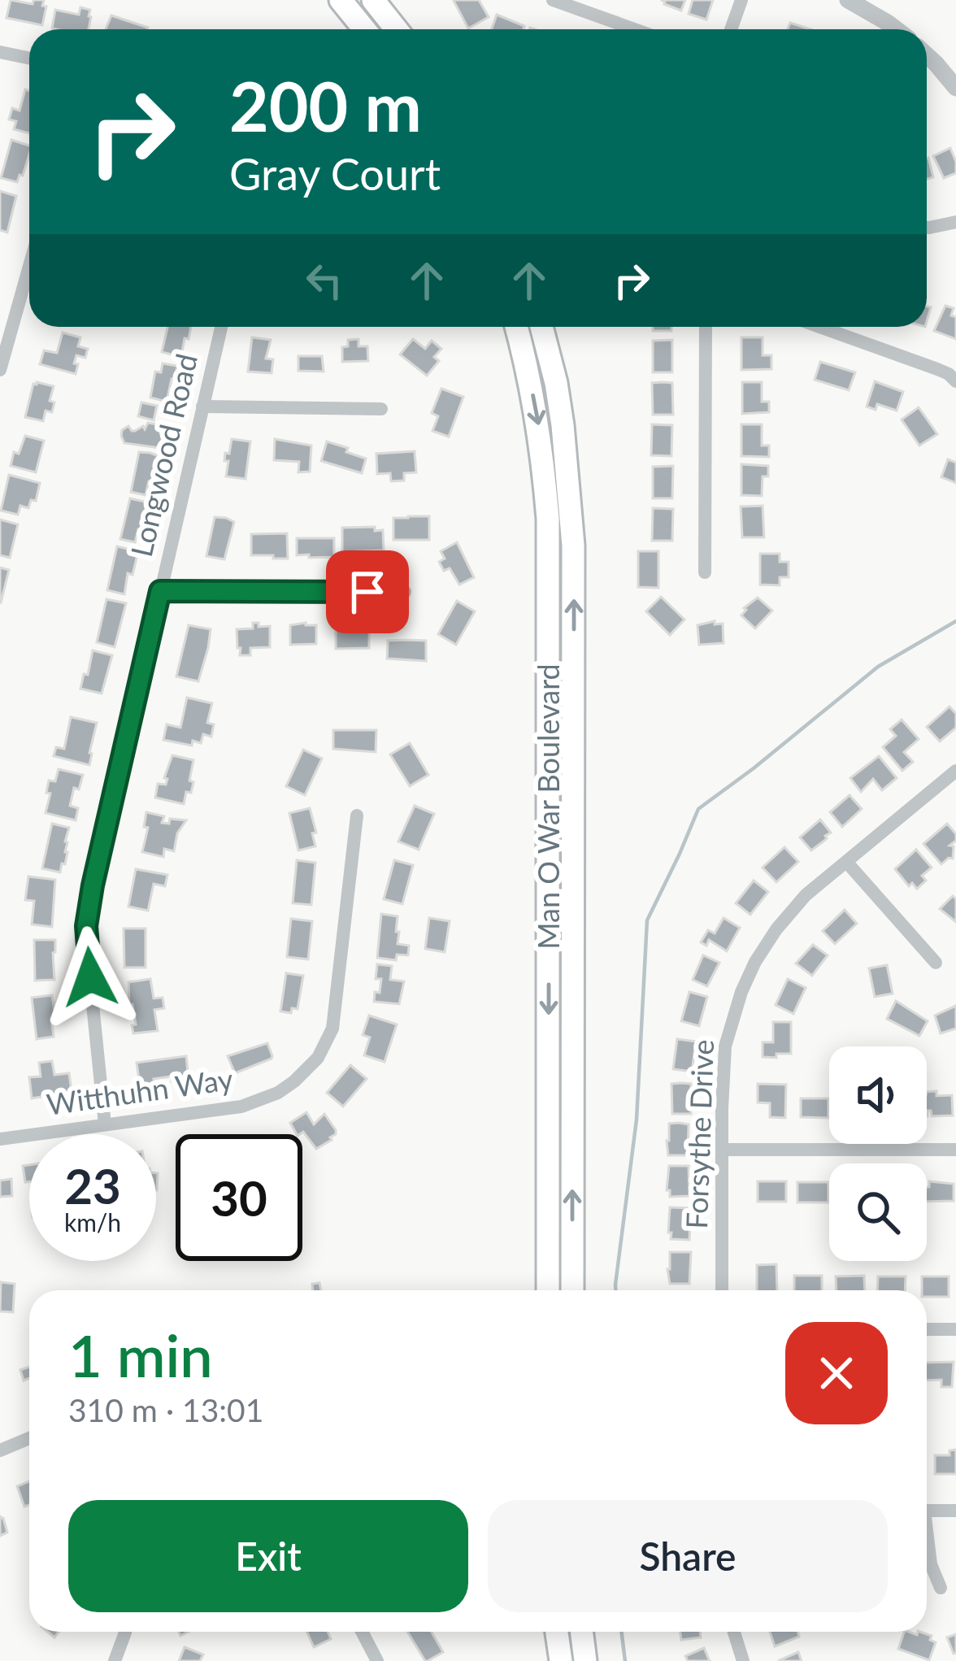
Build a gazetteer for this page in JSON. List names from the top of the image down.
{
  "streets": {
    "main road": ["Man O War Boulevard"],
    "street": ["Longwood Road", "Witthuhn Way", "Forsythe Drive"]
  },
  "crossings": [
    ["Longwood Road", "Witthuhn Way"]
  ],
  "page": {
    "turn": ["200 m", "Gray Court"],
    "speed": "23 km/h",
    "limit": "30",
    "heading": ["1 min", "310 m · 13:01"],
    "buttons": ["Exit", "Share"]
  }
}
